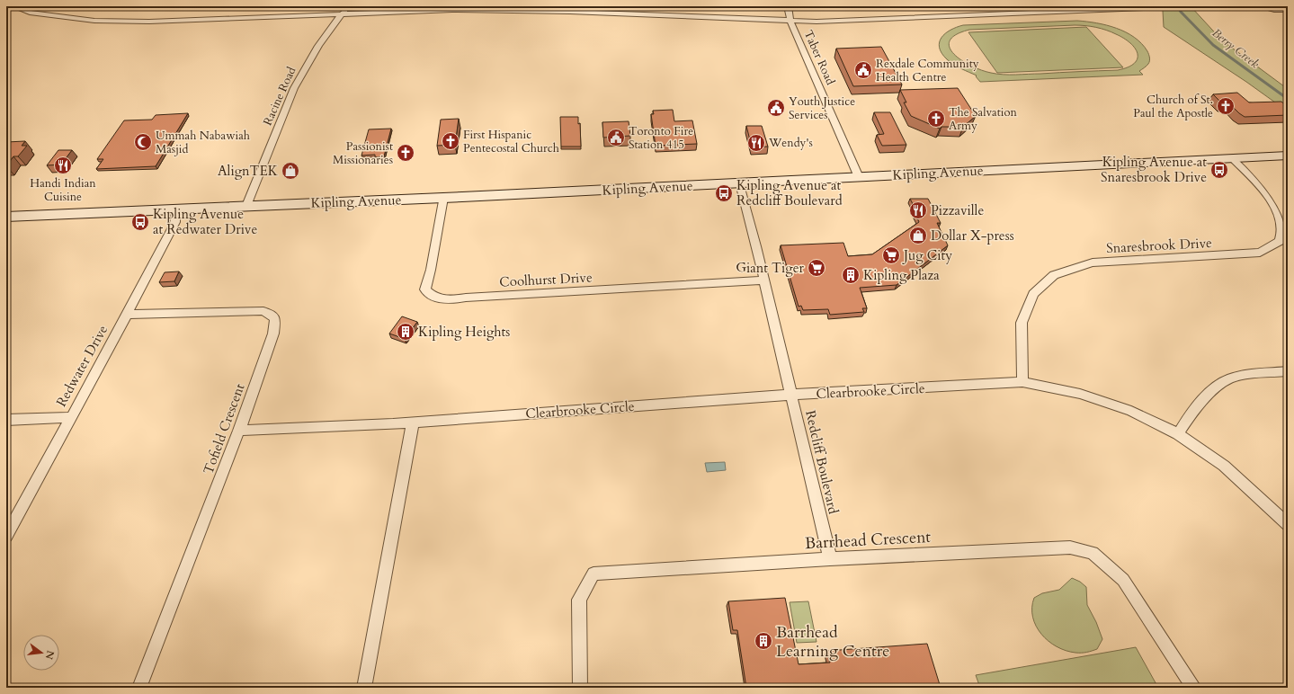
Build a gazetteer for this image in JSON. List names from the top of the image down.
{
  "streets": {
    "main road": ["Kipling Avenue"],
    "street": [
      "Taber Road",
      "Racine Road",
      "Snaresbrook Drive",
      "Coolhurst Drive",
      "Redwater Drive",
      "Clearbrooke Circle",
      "Tofield Crescent",
      "Redcliff Boulevard",
      "Barrhead Crescent"
    ]
  },
  "crossings": [
    ["Taber Road", "Kipling Avenue"],
    ["Racine Road", "Kipling Avenue"],
    ["Kipling Avenue", "Snaresbrook Drive"],
    ["Kipling Avenue", "Coolhurst Drive"],
    ["Kipling Avenue", "Redwater Drive"],
    ["Kipling Avenue", "Redcliff Boulevard"],
    ["Snaresbrook Drive", "Clearbrooke Circle"],
    ["Coolhurst Drive", "Redcliff Boulevard"],
    ["Redwater Drive", "Tofield Crescent"],
    ["Clearbrooke Circle", "Tofield Crescent"],
    ["Clearbrooke Circle", "Redcliff Boulevard"],
    ["Redcliff Boulevard", "Barrhead Crescent"]
  ],
  "water": ["Berry Creek"],
  "places": {
    "public building": ["Rexdale Community Health Centre", "Youth Justice Services", "Toronto Fire Station 415"],
    "church": [
      "Church of St. Paul the Apostle",
      "The Salvation Army",
      "First Hispanic Pentecostal Church",
      "Passionist Missionaries"
    ],
    "mosque": ["Ummah Nabawiah Masjid"],
    "restaurant": ["Wendy's", "Handi Indian Cuisine", "Pizzaville"],
    "bus stop": ["Kipling Avenue at Snaresbrook Drive", "Kipling Avenue at Redcliff Boulevard", "Kipling Avenue at Redwater Drive"],
    "shop": ["AlignTEK", "Dollar X-press"],
    "supermarket": ["Jug City", "Giant Tiger"],
    "building": ["Kipling Plaza", "Kipling Heights", "Barrhead Learning Centre"]
  },
  "north": "right"
}
